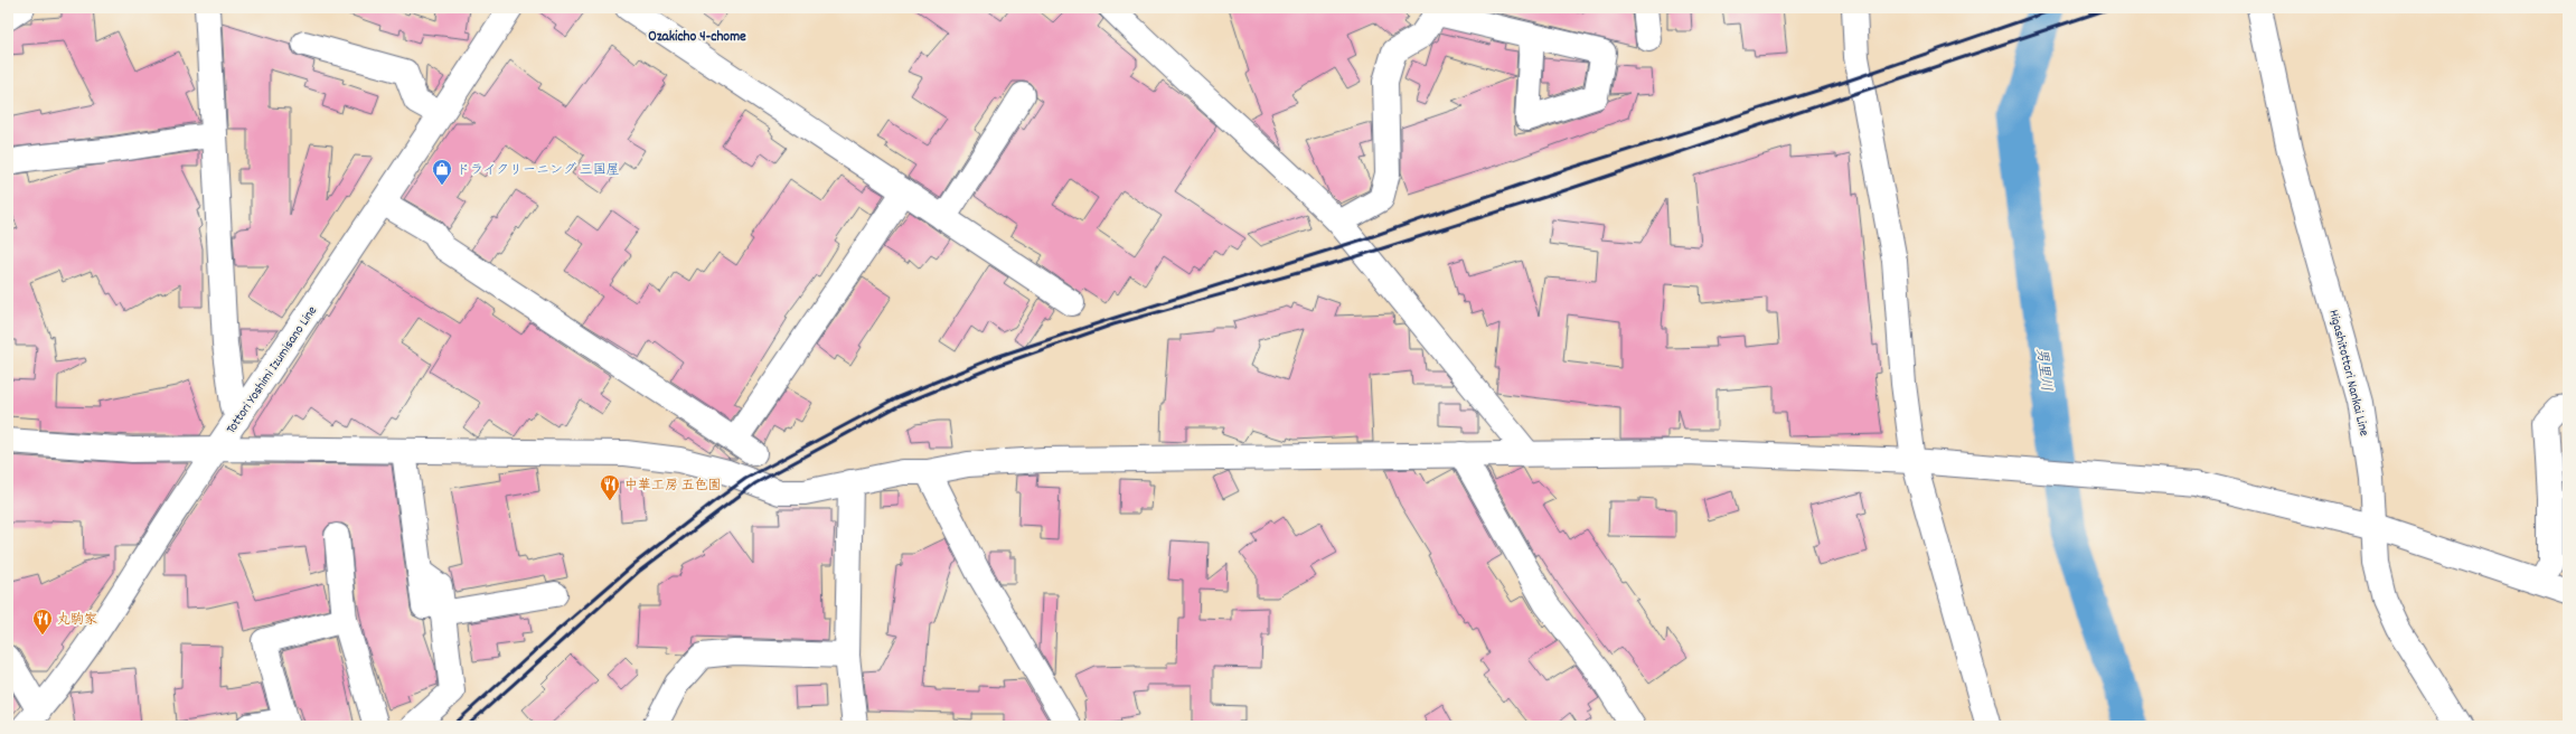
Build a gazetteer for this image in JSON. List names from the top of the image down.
{
  "streets": {
    "street": ["Tottori Yoshimi Izumisano Line", "Higashitottori Nankai Line"]
  },
  "districts": ["Ozakicho 4-chome"],
  "water": ["男里川"],
  "places": {
    "shop": ["ドライクリーニング 三国屋"],
    "restaurant": ["中華工房 五色園", "丸駒家"]
  }
}
